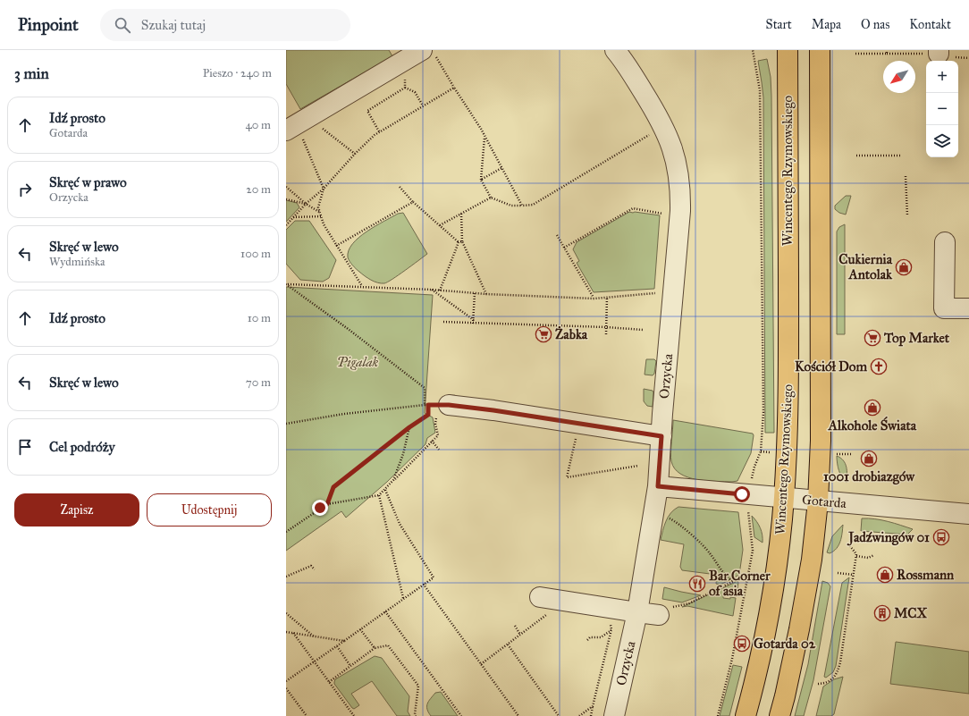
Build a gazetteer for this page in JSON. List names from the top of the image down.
{
  "streets": {
    "main road": ["Wincentego Rzymowskiego"],
    "street": ["Orzycka", "Gotarda"]
  },
  "crossings": [
    ["Wincentego Rzymowskiego", "Gotarda"],
    ["Orzycka", "Gotarda"]
  ],
  "parks": ["Pigalak"],
  "places": {
    "shop": [
      "Cukiernia Antolak",
      "Alkohole Świata",
      "1001 drobiazgów",
      "Rossmann"
    ],
    "supermarket": ["Żabka", "Top Market"],
    "church": ["Kościół Dom"],
    "bus stop": ["Jadźwingów 01", "Gotarda 02"],
    "restaurant": ["Bar Corner of asia"],
    "building": ["MCX"]
  },
  "north": "bottom left",
  "page": {
    "header": "Pinpoint",
    "search": "Szukaj tutaj",
    "nav": [
      "Start",
      "Mapa",
      "O nas",
      "Kontakt"
    ],
    "heading": ["3 min", "Pieszo · 240 m"],
    "map_buttons": ["+", "−"],
    "list": [
      ["Idź prosto", "Gotarda", "40 m"],
      ["Skręć w prawo", "Orzycka", "20 m"],
      ["Skręć w lewo", "Wydmińska", "100 m"],
      ["Idź prosto", "10 m"],
      ["Skręć w lewo", "70 m"],
      "Cel podróży"
    ],
    "buttons": ["Zapisz", "Udostępnij"]
  }
}
